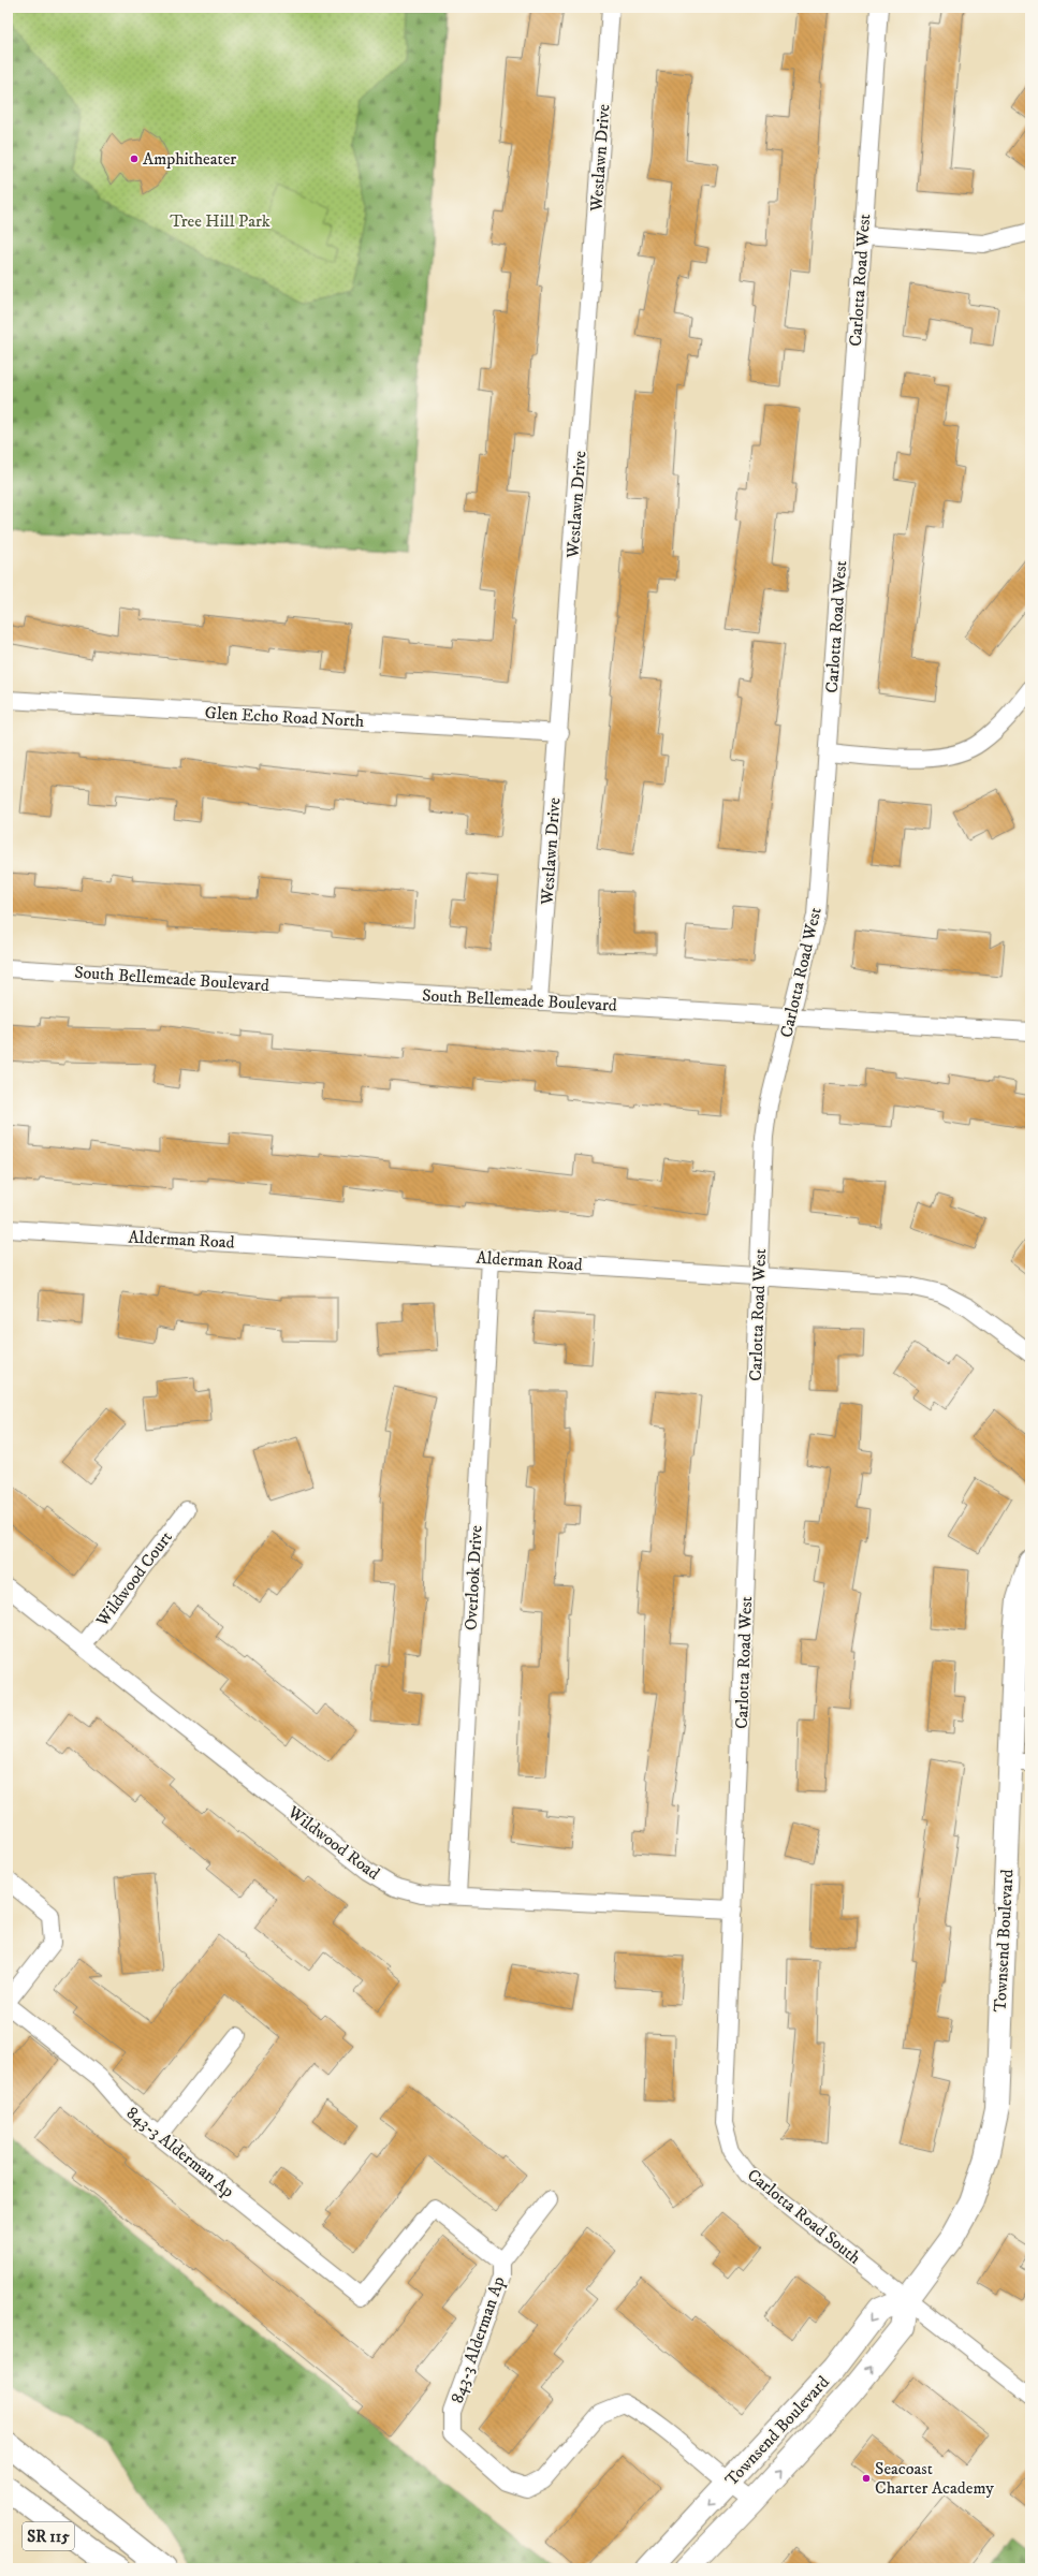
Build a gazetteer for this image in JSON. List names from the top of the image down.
{
  "streets": {
    "main road": ["Townsend Boulevard", "SR 115"],
    "street": [
      "Westlawn Drive",
      "Carlotta Road West",
      "Glen Echo Road North",
      "South Bellemeade Boulevard",
      "Alderman Road",
      "Overlook Drive",
      "Wildwood Court",
      "Wildwood Road",
      "843-3 Alderman Ap",
      "Carlotta Road South"
    ]
  },
  "crossings": [
    ["Westlawn Drive", "Glen Echo Road North"],
    ["Westlawn Drive", "South Bellemeade Boulevard"],
    ["Carlotta Road West", "South Bellemeade Boulevard"],
    ["Carlotta Road West", "Alderman Road"],
    ["Carlotta Road West", "Wildwood Road"],
    ["Carlotta Road West", "Carlotta Road South"],
    ["Alderman Road", "Overlook Drive"],
    ["Overlook Drive", "Wildwood Road"],
    ["Wildwood Court", "Wildwood Road"],
    ["Wildwood Road", "Carlotta Road South"],
    ["Townsend Boulevard", "843-3 Alderman Ap"],
    ["Townsend Boulevard", "Carlotta Road South"]
  ],
  "parks": ["Tree Hill Park"],
  "places": ["Amphitheater", "Seacoast Charter Academy"]
}
